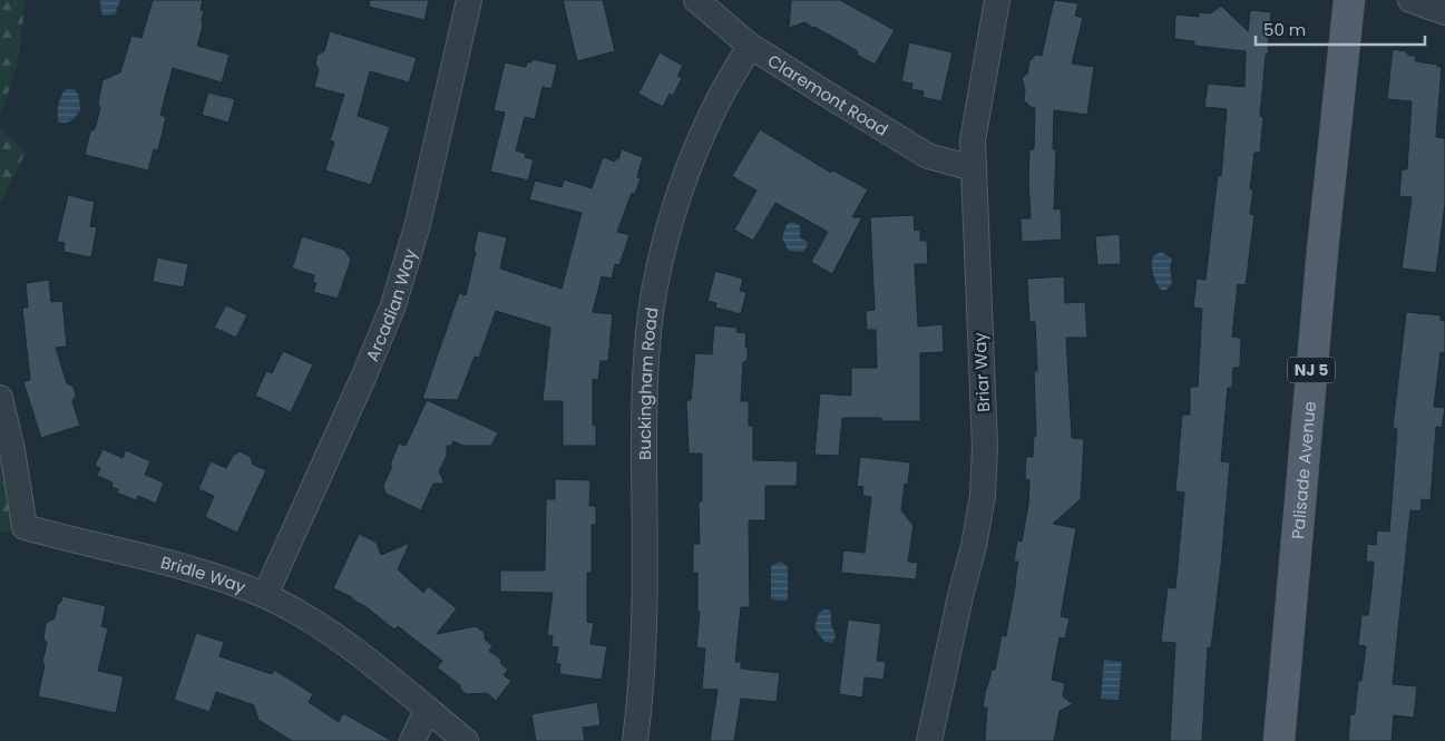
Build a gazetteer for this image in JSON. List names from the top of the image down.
{
  "streets": {
    "main road": ["NJ 5", "Palisade Avenue"],
    "street": [
      "Claremont Road",
      "Arcadian Way",
      "Briar Way",
      "Buckingham Road",
      "Bridle Way"
    ]
  },
  "crossings": [
    ["Claremont Road", "Briar Way"],
    ["Claremont Road", "Buckingham Road"],
    ["Arcadian Way", "Bridle Way"]
  ],
  "scale_bar": "50 m"
}
